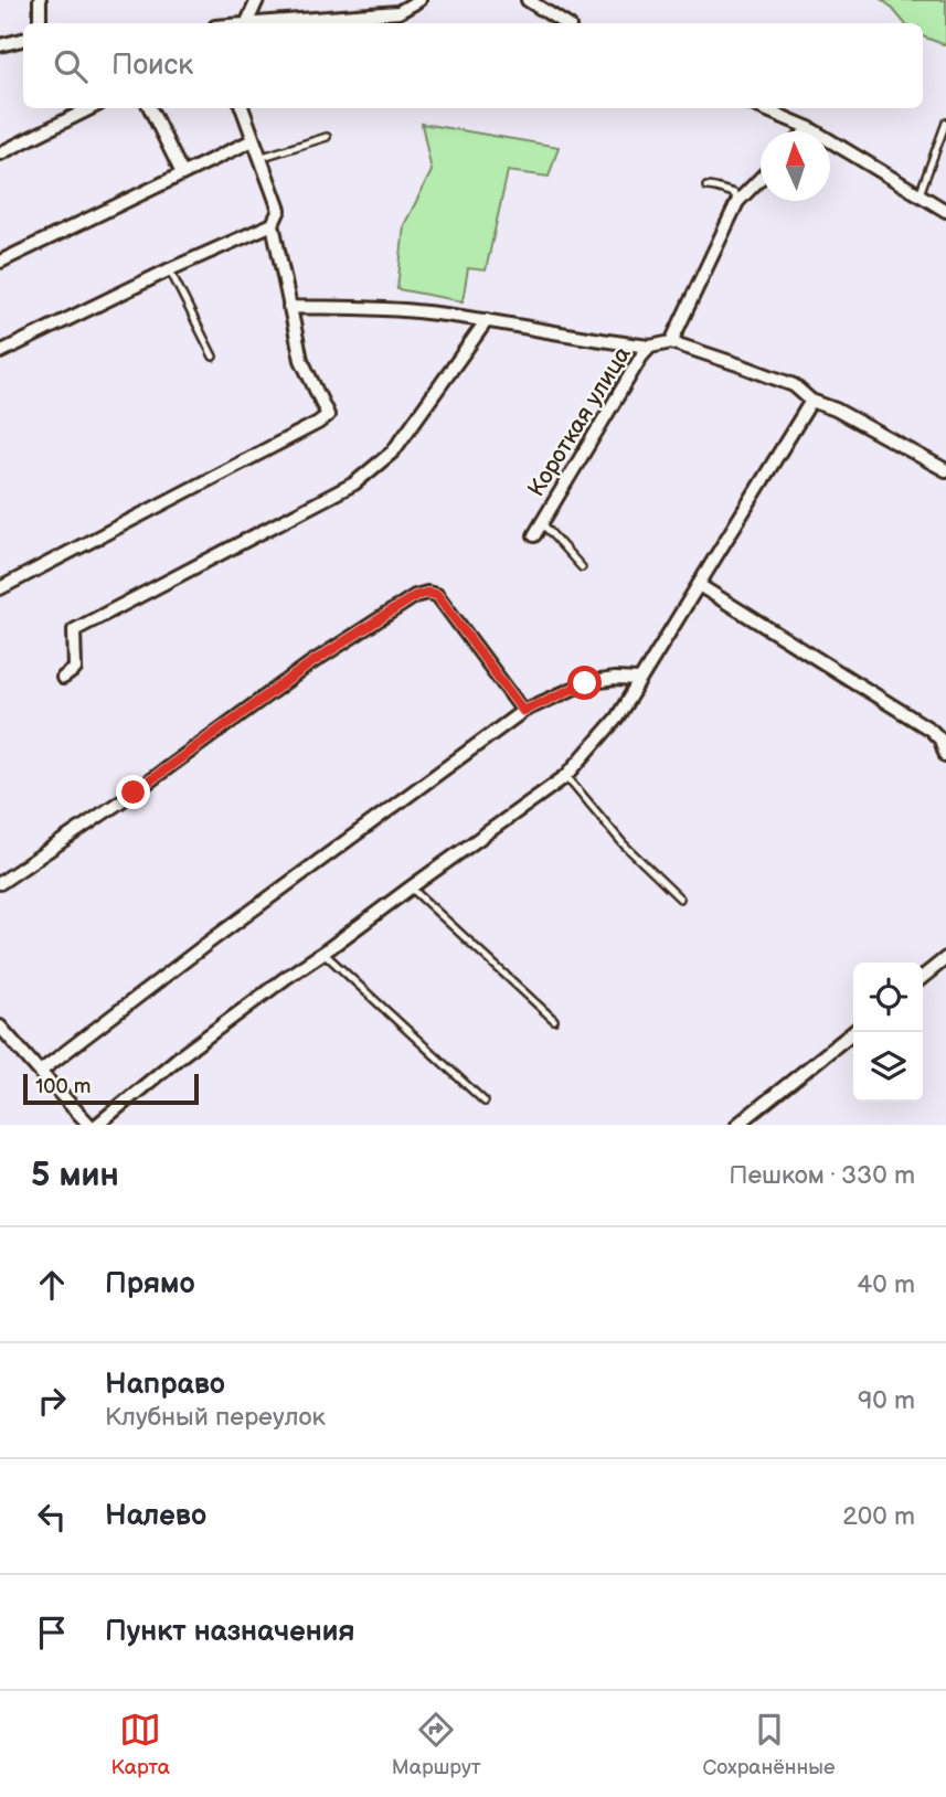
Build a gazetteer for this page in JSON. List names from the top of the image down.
{
  "streets": {
    "street": ["Короткая улица"]
  },
  "scale_bar": "100 m",
  "north": "top",
  "page": {
    "search": "Поиск",
    "scale": "100 m",
    "heading": ["5 мин", "Пешком · 330 m"],
    "list": [
      ["Прямо", "40 m"],
      ["Направо", "Клубный переулок", "90 m"],
      ["Налево", "200 m"],
      "Пункт назначения"
    ],
    "nav": ["Карта", "Маршрут", "Сохранённые"]
  }
}
